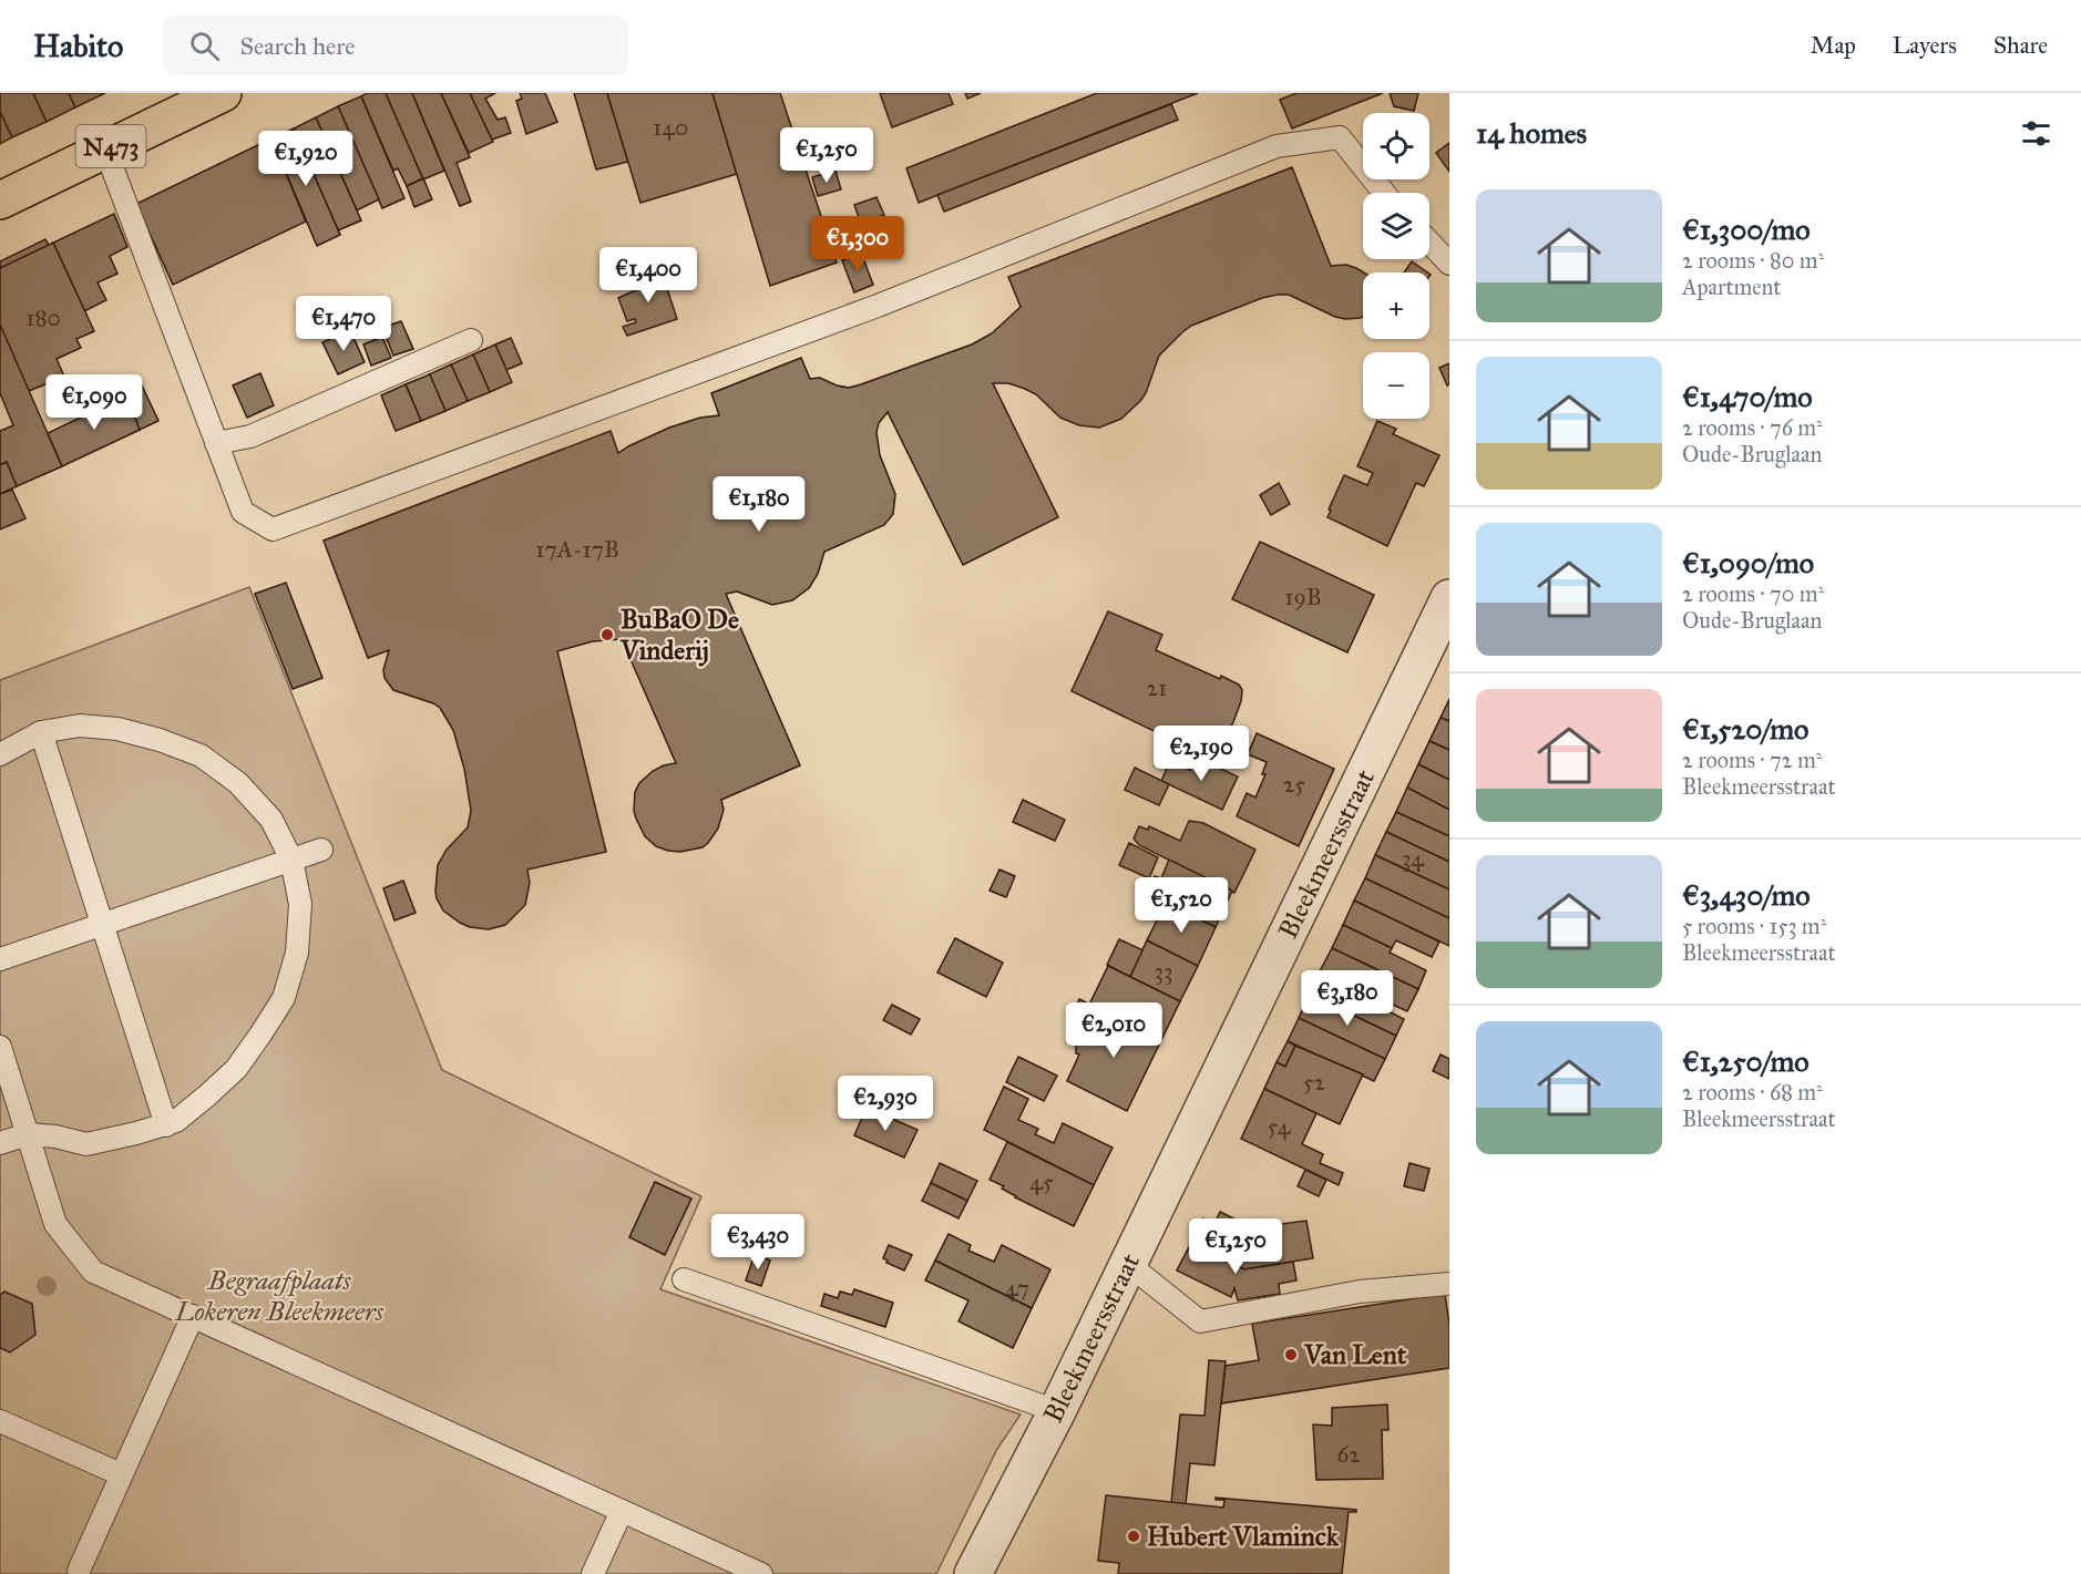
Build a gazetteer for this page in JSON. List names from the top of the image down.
{
  "streets": {
    "main road": ["N473"],
    "street": ["Bleekmeersstraat"]
  },
  "parks": ["Begraafplaats Lokeren Bleekmeers"],
  "places": ["BuBaO De Vinderij", "Van Lent", "Hubert Vlaminck"],
  "house_numbers": [
    "140",
    "180",
    "17A-17B",
    "19B",
    "21",
    "25",
    "34",
    "33",
    "52",
    "54",
    "45",
    "47",
    "62"
  ],
  "page": {
    "header": "Habito",
    "search": "Search here",
    "nav": ["Map", "Layers", "Share"],
    "heading": "14 homes",
    "map_buttons": ["+", "−"],
    "price": [
      "€1,250",
      "€1,920",
      "€1,300",
      "€1,400",
      "€1,470",
      "€1,090",
      "€1,180",
      "€2,190",
      "€1,520",
      "€3,180",
      "€2,010",
      "€2,930",
      "€3,430",
      "€1,250"
    ],
    "list": [
      {
        "name": "€1,300/mo",
        "note": "2 rooms · 80 m² · Apartment"
      },
      {
        "name": "€1,470/mo",
        "note": "2 rooms · 76 m² · Oude-Bruglaan"
      },
      {
        "name": "€1,090/mo",
        "note": "2 rooms · 70 m² · Oude-Bruglaan"
      },
      {
        "name": "€1,520/mo",
        "note": "2 rooms · 72 m² · Bleekmeersstraat"
      },
      {
        "name": "€3,430/mo",
        "note": "5 rooms · 153 m² · Bleekmeersstraat"
      },
      {
        "name": "€1,250/mo",
        "note": "2 rooms · 68 m² · Bleekmeersstraat"
      }
    ]
  }
}
